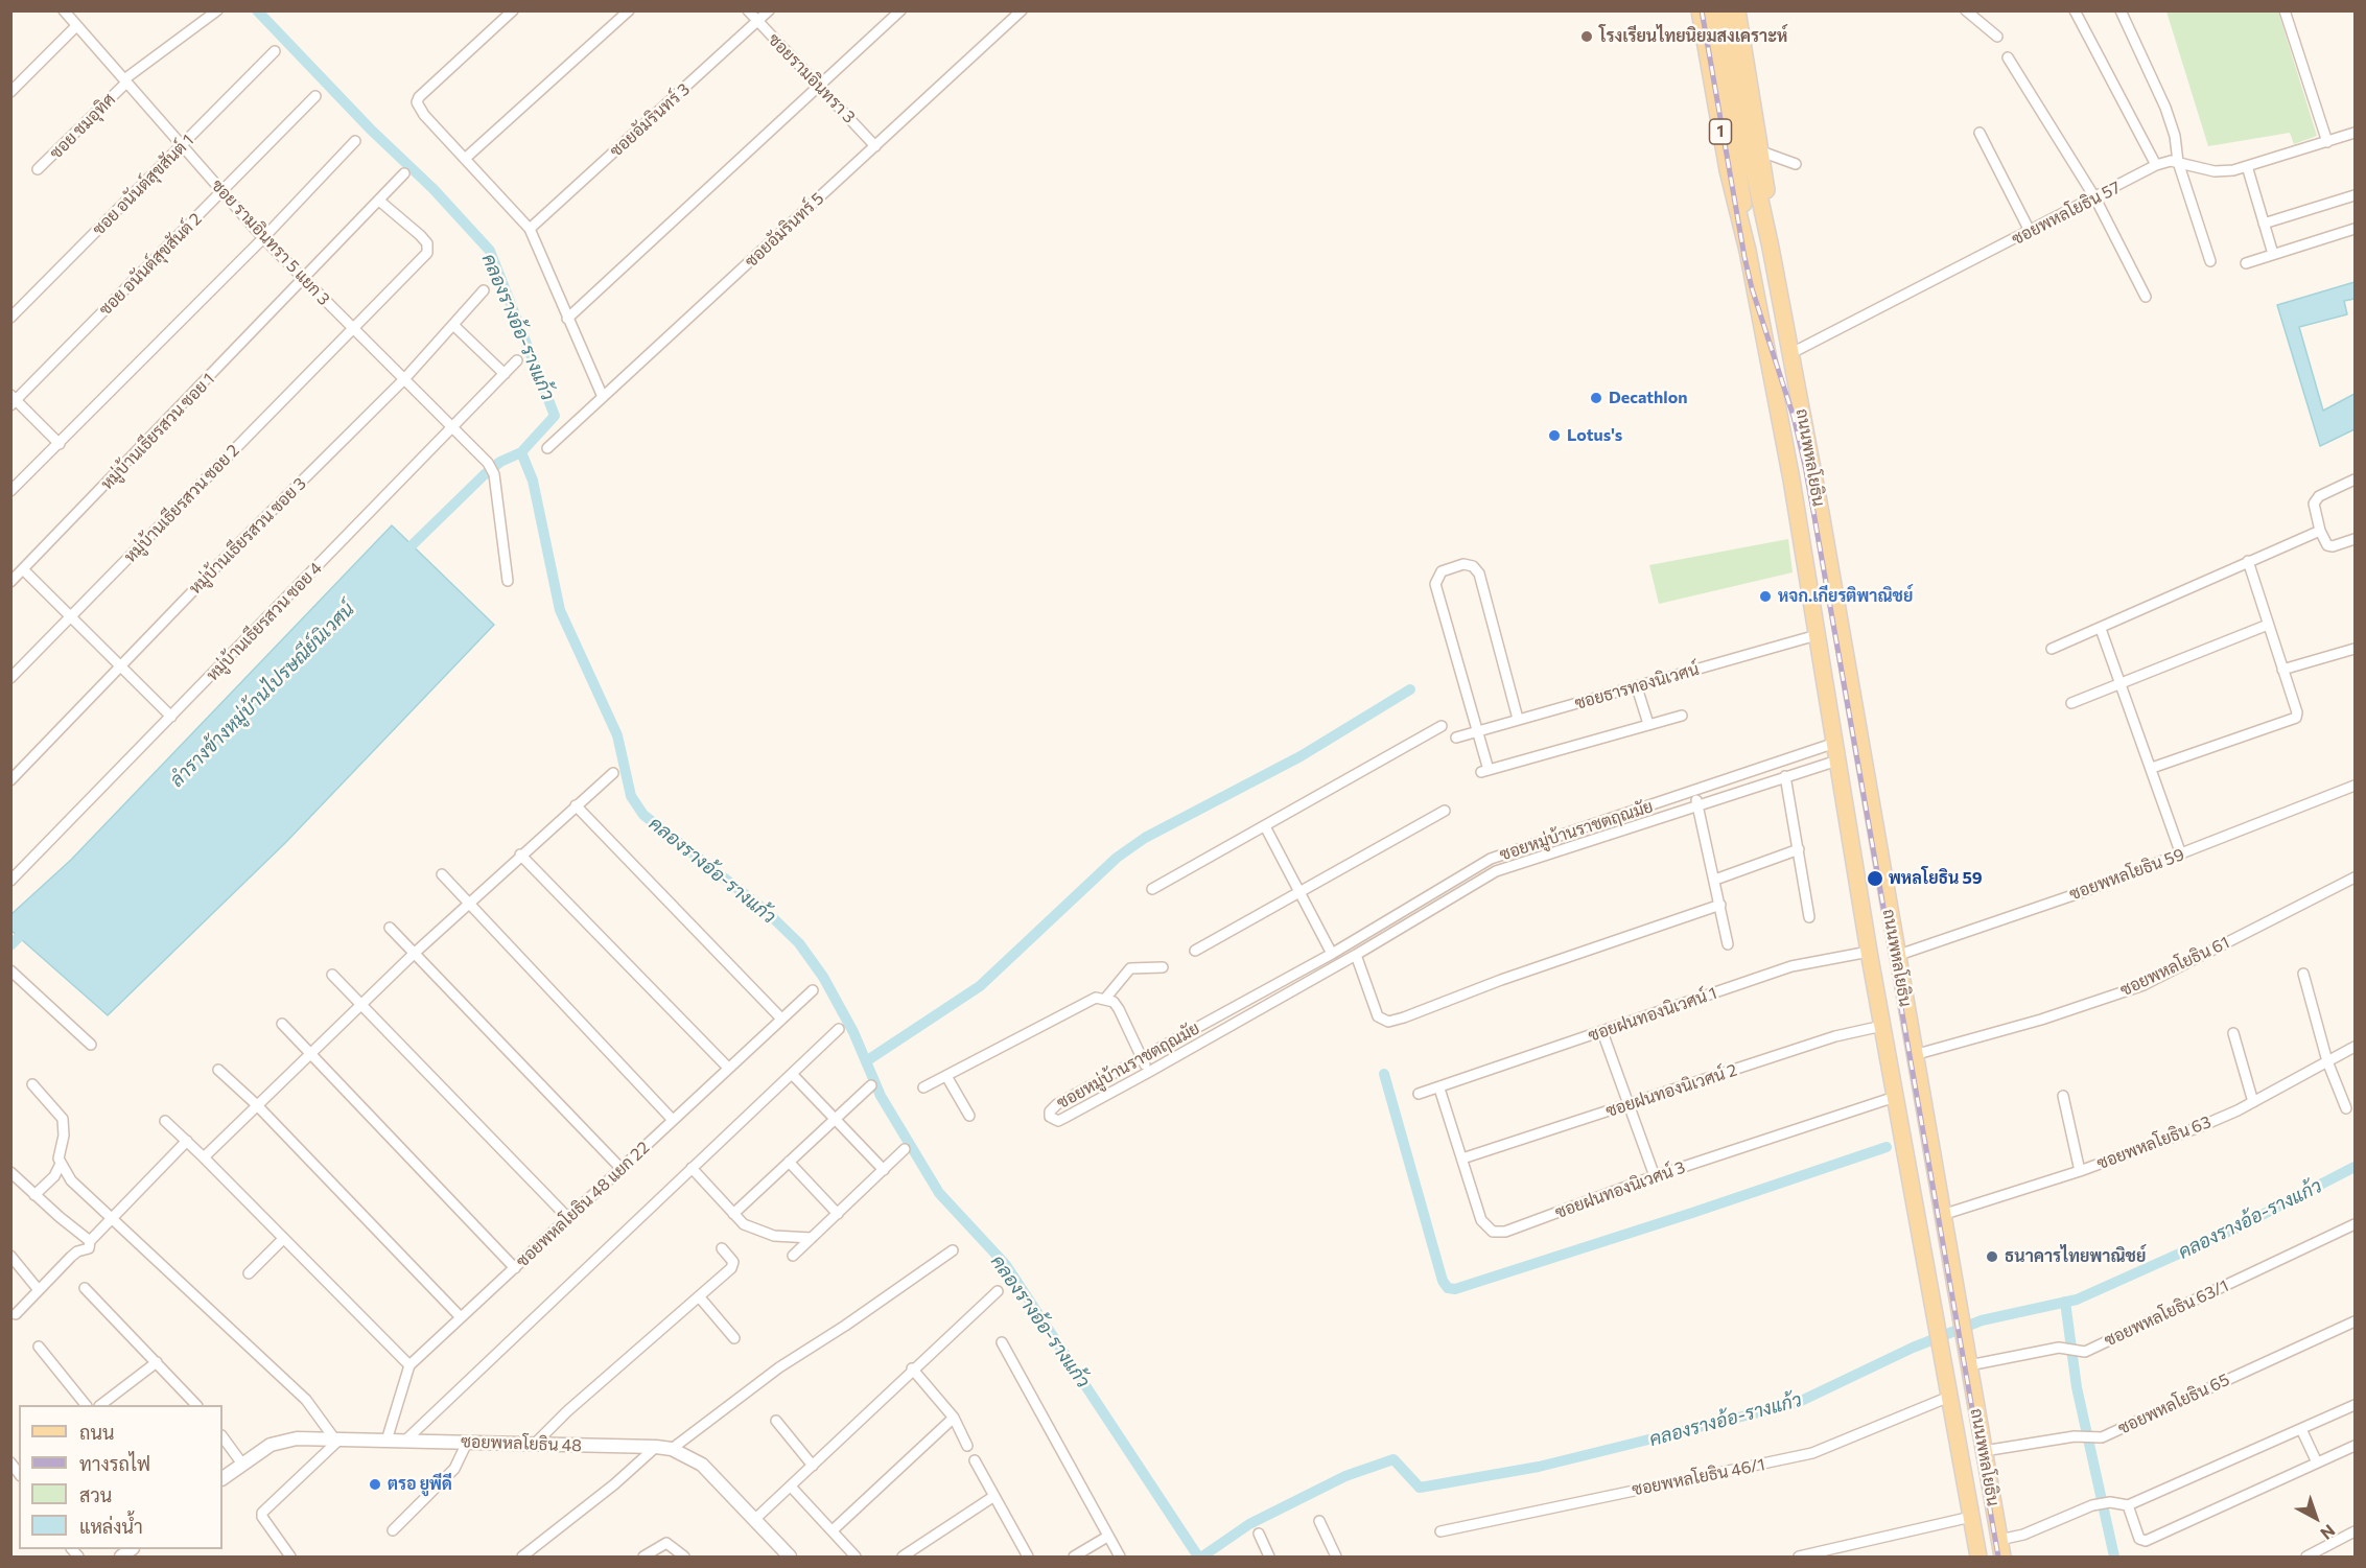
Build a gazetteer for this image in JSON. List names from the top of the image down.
{
  "streets": {
    "main road": ["1", "ถนนพหลโยธิน"],
    "street": [
      "ซอยรามอินทรา 3",
      "ซอยอัมรินทร์ 3",
      "ซอย ชมอุทิศ",
      "ซอย อนันต์สุขสันต์ 1",
      "ซอยพหลโยธิน 57",
      "ซอยอัมรินทร์ 5",
      "ซอย รามอินทรา 5 แยก 3",
      "ซอย อนันต์สุขสันต์ 2",
      "หมู่บ้านเธียรสวน ซอย 1",
      "หมู่บ้านเธียรสวน ซอย 2",
      "หมู่บ้านเธียรสวน ซอย 3",
      "หมู่บ้านเธียรสวน ซอย 4",
      "ซอยธารทองนิเวศน์",
      "ซอยหมู่บ้านราชตฤณมัย",
      "ซอยพหลโยธิน 59",
      "ซอยพหลโยธิน 61",
      "ซอยฝนทองนิเวศน์ 1",
      "ซอยฝนทองนิเวศน์ 2",
      "ซอยพหลโยธิน 63",
      "ซอยฝนทองนิเวศน์ 3",
      "ซอยพหลโยธิน 48 แยก 22",
      "ซอยพหลโยธิน 63/1",
      "ซอยพหลโยธิน 65",
      "ซอยพหลโยธิน 48",
      "ซอยพหลโยธิน 46/1"
    ]
  },
  "crossings": [
    ["ซอยรามอินทรา 3", "ซอยอัมรินทร์ 3"],
    ["ซอยรามอินทรา 3", "ซอยอัมรินทร์ 5"],
    ["ซอย ชมอุทิศ", "ซอย รามอินทรา 5 แยก 3"],
    ["ซอย อนันต์สุขสันต์ 1", "ซอย รามอินทรา 5 แยก 3"],
    ["ซอยพหลโยธิน 57", "ถนนพหลโยธิน"],
    ["ซอย รามอินทรา 5 แยก 3", "ซอย อนันต์สุขสันต์ 2"],
    ["ซอย รามอินทรา 5 แยก 3", "หมู่บ้านเธียรสวน ซอย 1"],
    ["ซอย รามอินทรา 5 แยก 3", "หมู่บ้านเธียรสวน ซอย 2"],
    ["ซอย รามอินทรา 5 แยก 3", "หมู่บ้านเธียรสวน ซอย 3"],
    ["ซอย รามอินทรา 5 แยก 3", "หมู่บ้านเธียรสวน ซอย 4"],
    ["หมู่บ้านเธียรสวน ซอย 1", "หมู่บ้านเธียรสวน ซอย 2"],
    ["ถนนพหลโยธิน", "ซอยธารทองนิเวศน์"],
    ["ถนนพหลโยธิน", "ซอยหมู่บ้านราชตฤณมัย"],
    ["ถนนพหลโยธิน", "ซอยพหลโยธิน 59"],
    ["ถนนพหลโยธิน", "ซอยพหลโยธิน 61"],
    ["ถนนพหลโยธิน", "ซอยฝนทองนิเวศน์ 1"],
    ["ถนนพหลโยธิน", "ซอยฝนทองนิเวศน์ 2"],
    ["ถนนพหลโยธิน", "ซอยพหลโยธิน 63"],
    ["ถนนพหลโยธิน", "ซอยฝนทองนิเวศน์ 3"],
    ["ถนนพหลโยธิน", "ซอยพหลโยธิน 63/1"],
    ["ถนนพหลโยธิน", "ซอยพหลโยธิน 65"],
    ["ถนนพหลโยธิน", "ซอยพหลโยธิน 46/1"],
    ["ซอยฝนทองนิเวศน์ 1", "ซอยฝนทองนิเวศน์ 3"],
    ["ซอยฝนทองนิเวศน์ 2", "ซอยฝนทองนิเวศน์ 3"],
    ["ซอยพหลโยธิน 48 แยก 22", "ซอยพหลโยธิน 48"]
  ],
  "water": ["คลองรางอ้อ-รางแก้ว", "ลำรางข้างหมู่บ้านไปรษณีย์นิเวศน์"],
  "places": [
    "โรงเรียนไทยนิยมสงเคราะห์",
    "Decathlon",
    "Lotus's",
    "หจก.เกียรติพาณิชย์",
    "พหลโยธิน 59",
    "ธนาคารไทยพาณิชย์",
    "ตรอ ยูพีดี"
  ],
  "legend": [
    "ถนน",
    "ทางรถไฟ",
    "สวน",
    "แหล่งน้ำ"
  ],
  "north": "bottom right"
}
